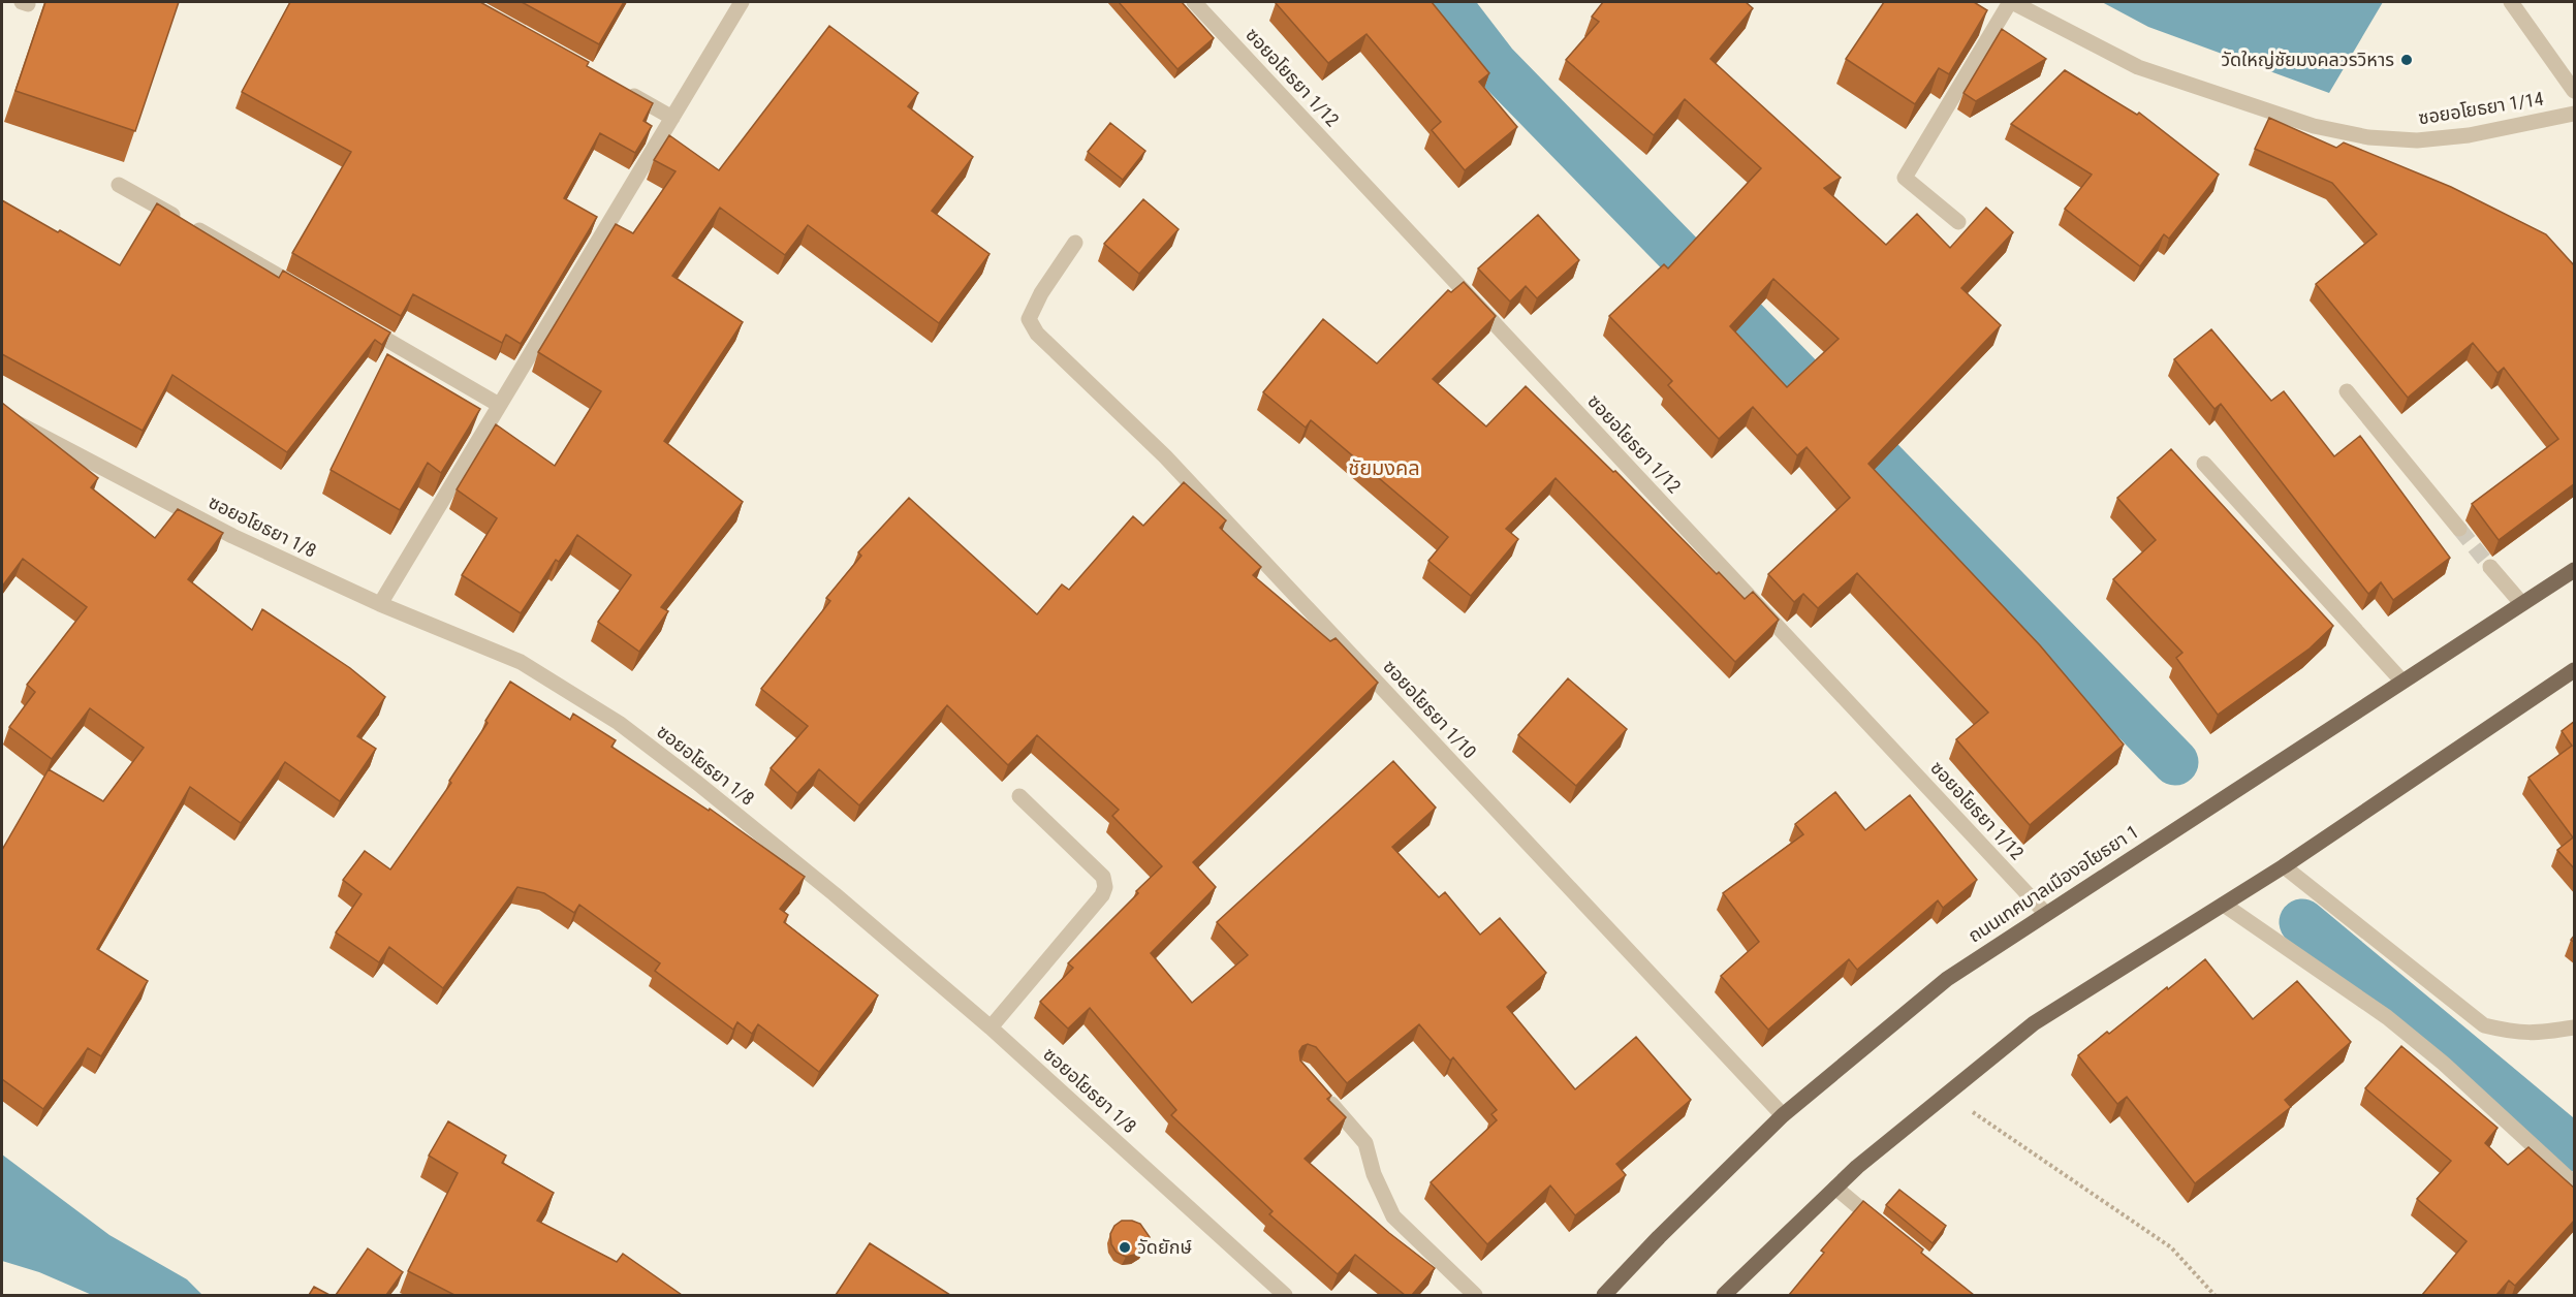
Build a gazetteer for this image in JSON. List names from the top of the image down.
{
  "streets": {
    "main road": ["ถนนเทศบาลเมืองอโยธยา 1"],
    "street": [
      "ซอยอโยธยา 1/12",
      "ซอยอโยธยา 1/14",
      "ซอยอโยธยา 1/8",
      "ซอยอโยธยา 1/10"
    ]
  },
  "crossings": [
    ["ซอยอโยธยา 1/12", "ถนนเทศบาลเมืองอโยธยา 1"],
    ["ซอยอโยธยา 1/10", "ถนนเทศบาลเมืองอโยธยา 1"]
  ],
  "districts": ["ชัยมงคล"],
  "places": ["วัดใหญ่ชัยมงคลวรวิหาร", "วัดยักษ์"]
}
